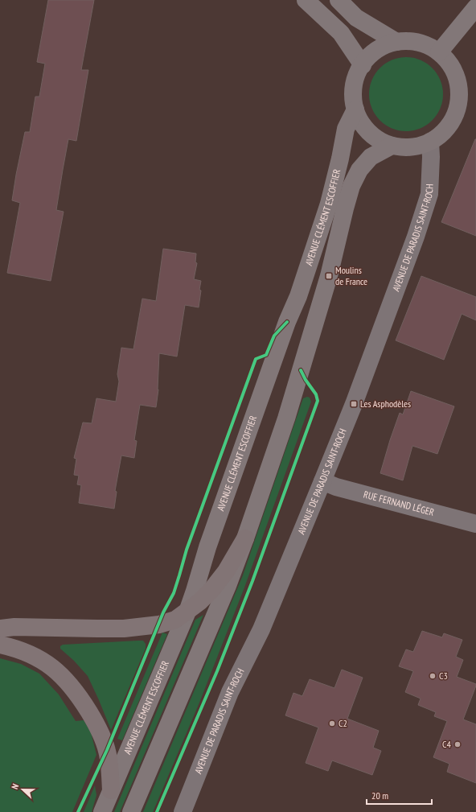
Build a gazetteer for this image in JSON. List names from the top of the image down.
{
  "streets": {
    "main road": ["AVENUE CLÉMENT ESCOFFIER"],
    "street": ["AVENUE DE PARADIS SAINT-ROCH", "RUE FERNAND LÉGER"]
  },
  "crossings": [
    ["AVENUE CLÉMENT ESCOFFIER", "AVENUE DE PARADIS SAINT-ROCH"],
    ["AVENUE DE PARADIS SAINT-ROCH", "RUE FERNAND LÉGER"]
  ],
  "places": {
    "transit": ["Moulins de France", "Les Asphodèles"],
    "other": ["C3", "C2", "C4"]
  },
  "scale_bar": "20 m",
  "north": "left"
}
